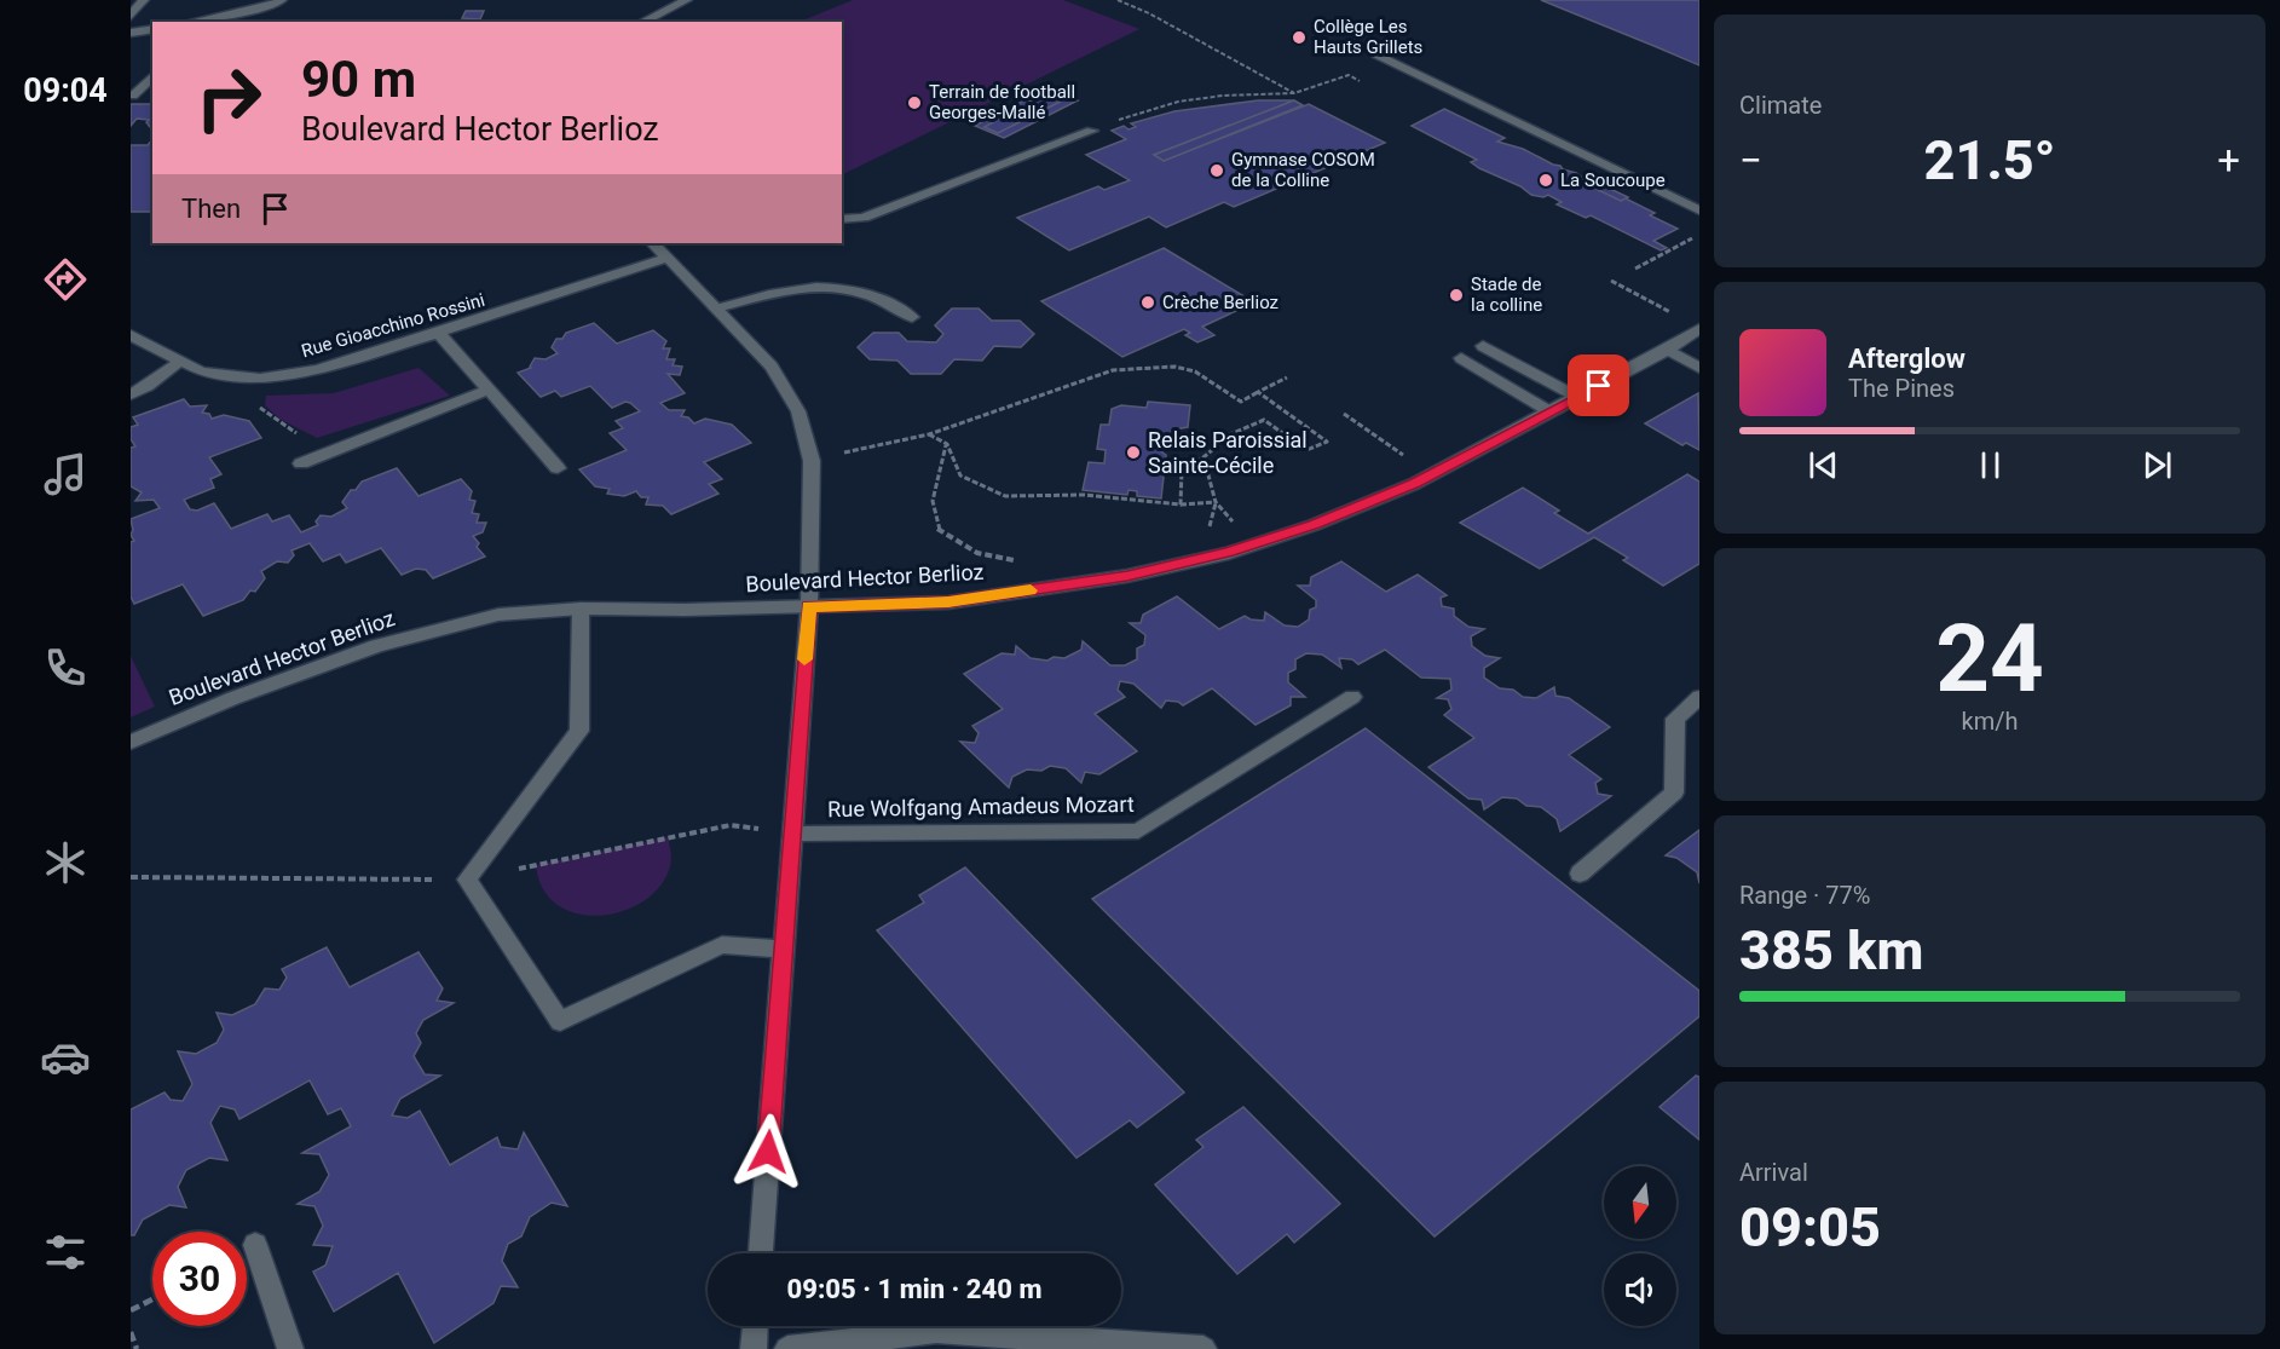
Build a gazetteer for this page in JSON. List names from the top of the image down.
{
  "streets": {
    "street": ["Rue Gioacchino Rossini", "Boulevard Hector Berlioz", "Rue Wolfgang Amadeus Mozart"]
  },
  "places": [
    "Collège Les Hauts Grillets",
    "Terrain de football Georges-Mallé",
    "Gymnase COSOM de la Colline",
    "La Soucoupe",
    "Stade de la colline",
    "Crèche Berlioz",
    "Relais Paroissial Sainte-Cécile"
  ],
  "north": "bottom",
  "page": {
    "tabs": "09:04",
    "tile": [
      "Climate",
      ["24", "km/h"],
      ["Range · 77%", "385 km"],
      ["Arrival", "09:05"]
    ],
    "turn": ["90 m", "Boulevard Hector Berlioz"],
    "heat": ["−", "21.5°", "+"],
    "then": "Then",
    "song": ["Afterglow", "The Pines"],
    "limit": "30",
    "trip": "09:05 · 1 min · 240 m"
  }
}
